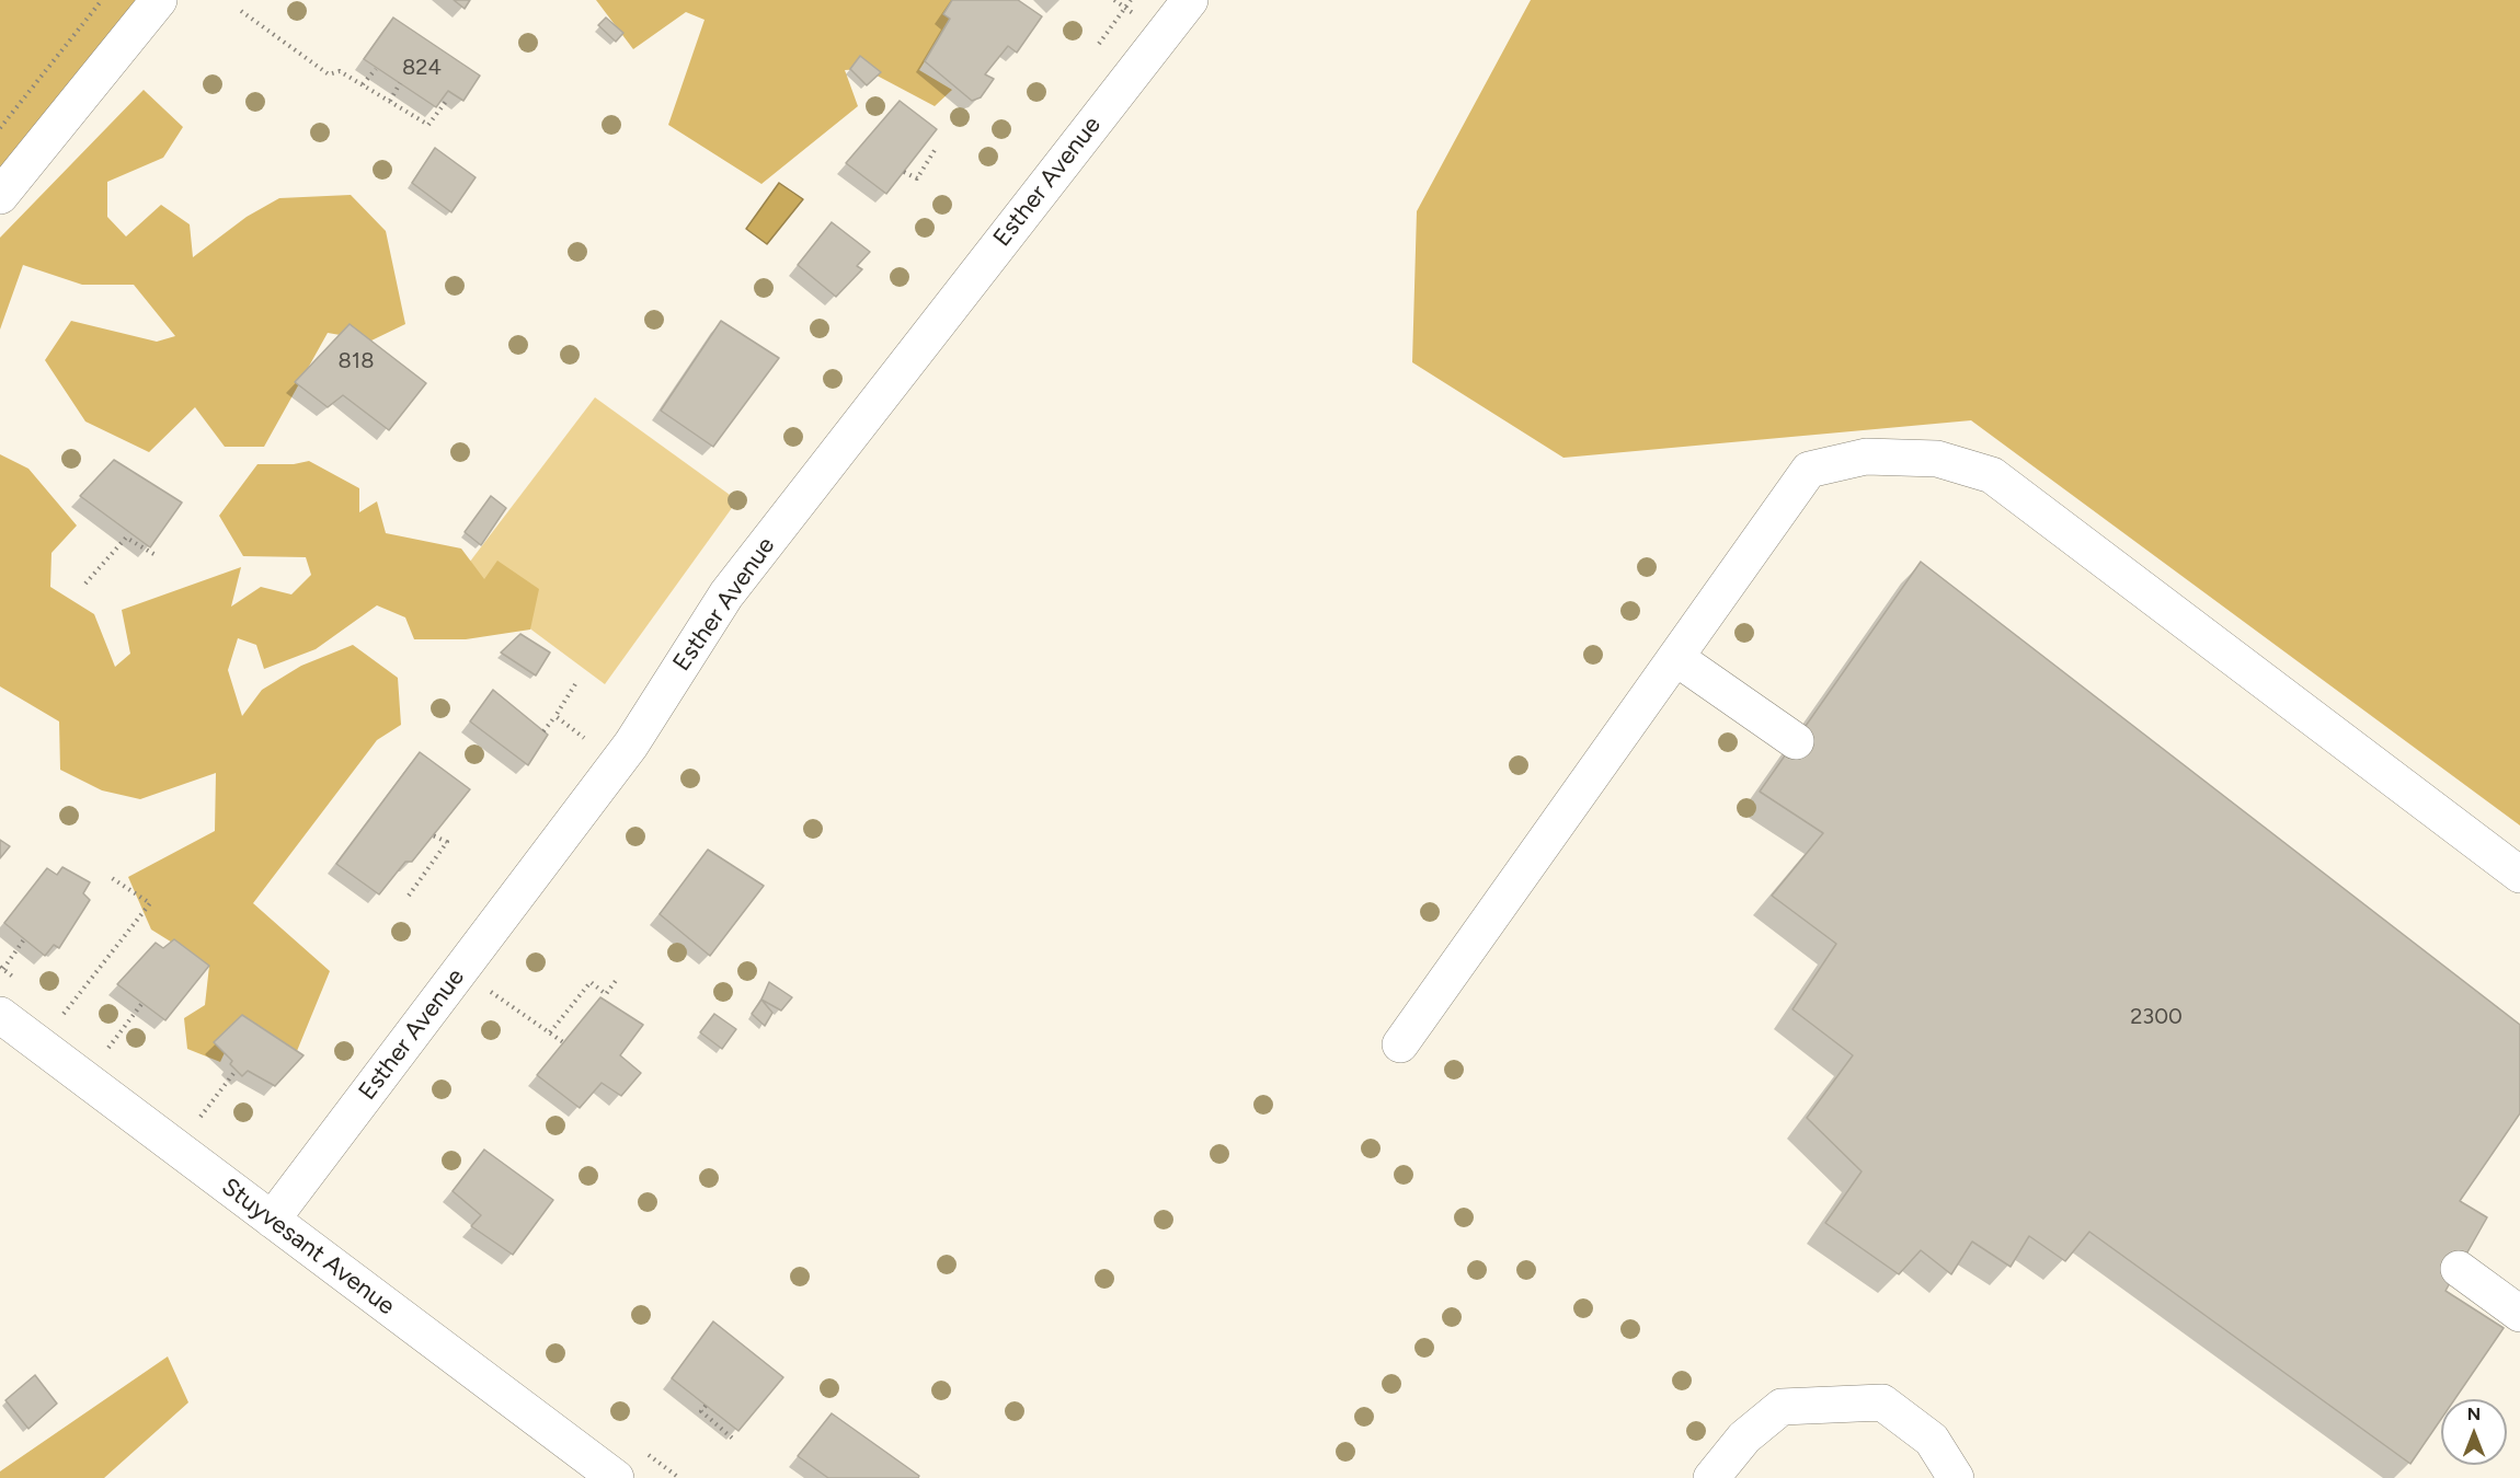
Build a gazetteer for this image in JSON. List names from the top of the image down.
{
  "streets": {
    "street": ["Esther Avenue", "Stuyvesant Avenue"]
  },
  "crossings": [
    ["Esther Avenue", "Stuyvesant Avenue"]
  ],
  "house_numbers": ["824", "818", "2300"],
  "north": "top"
}
